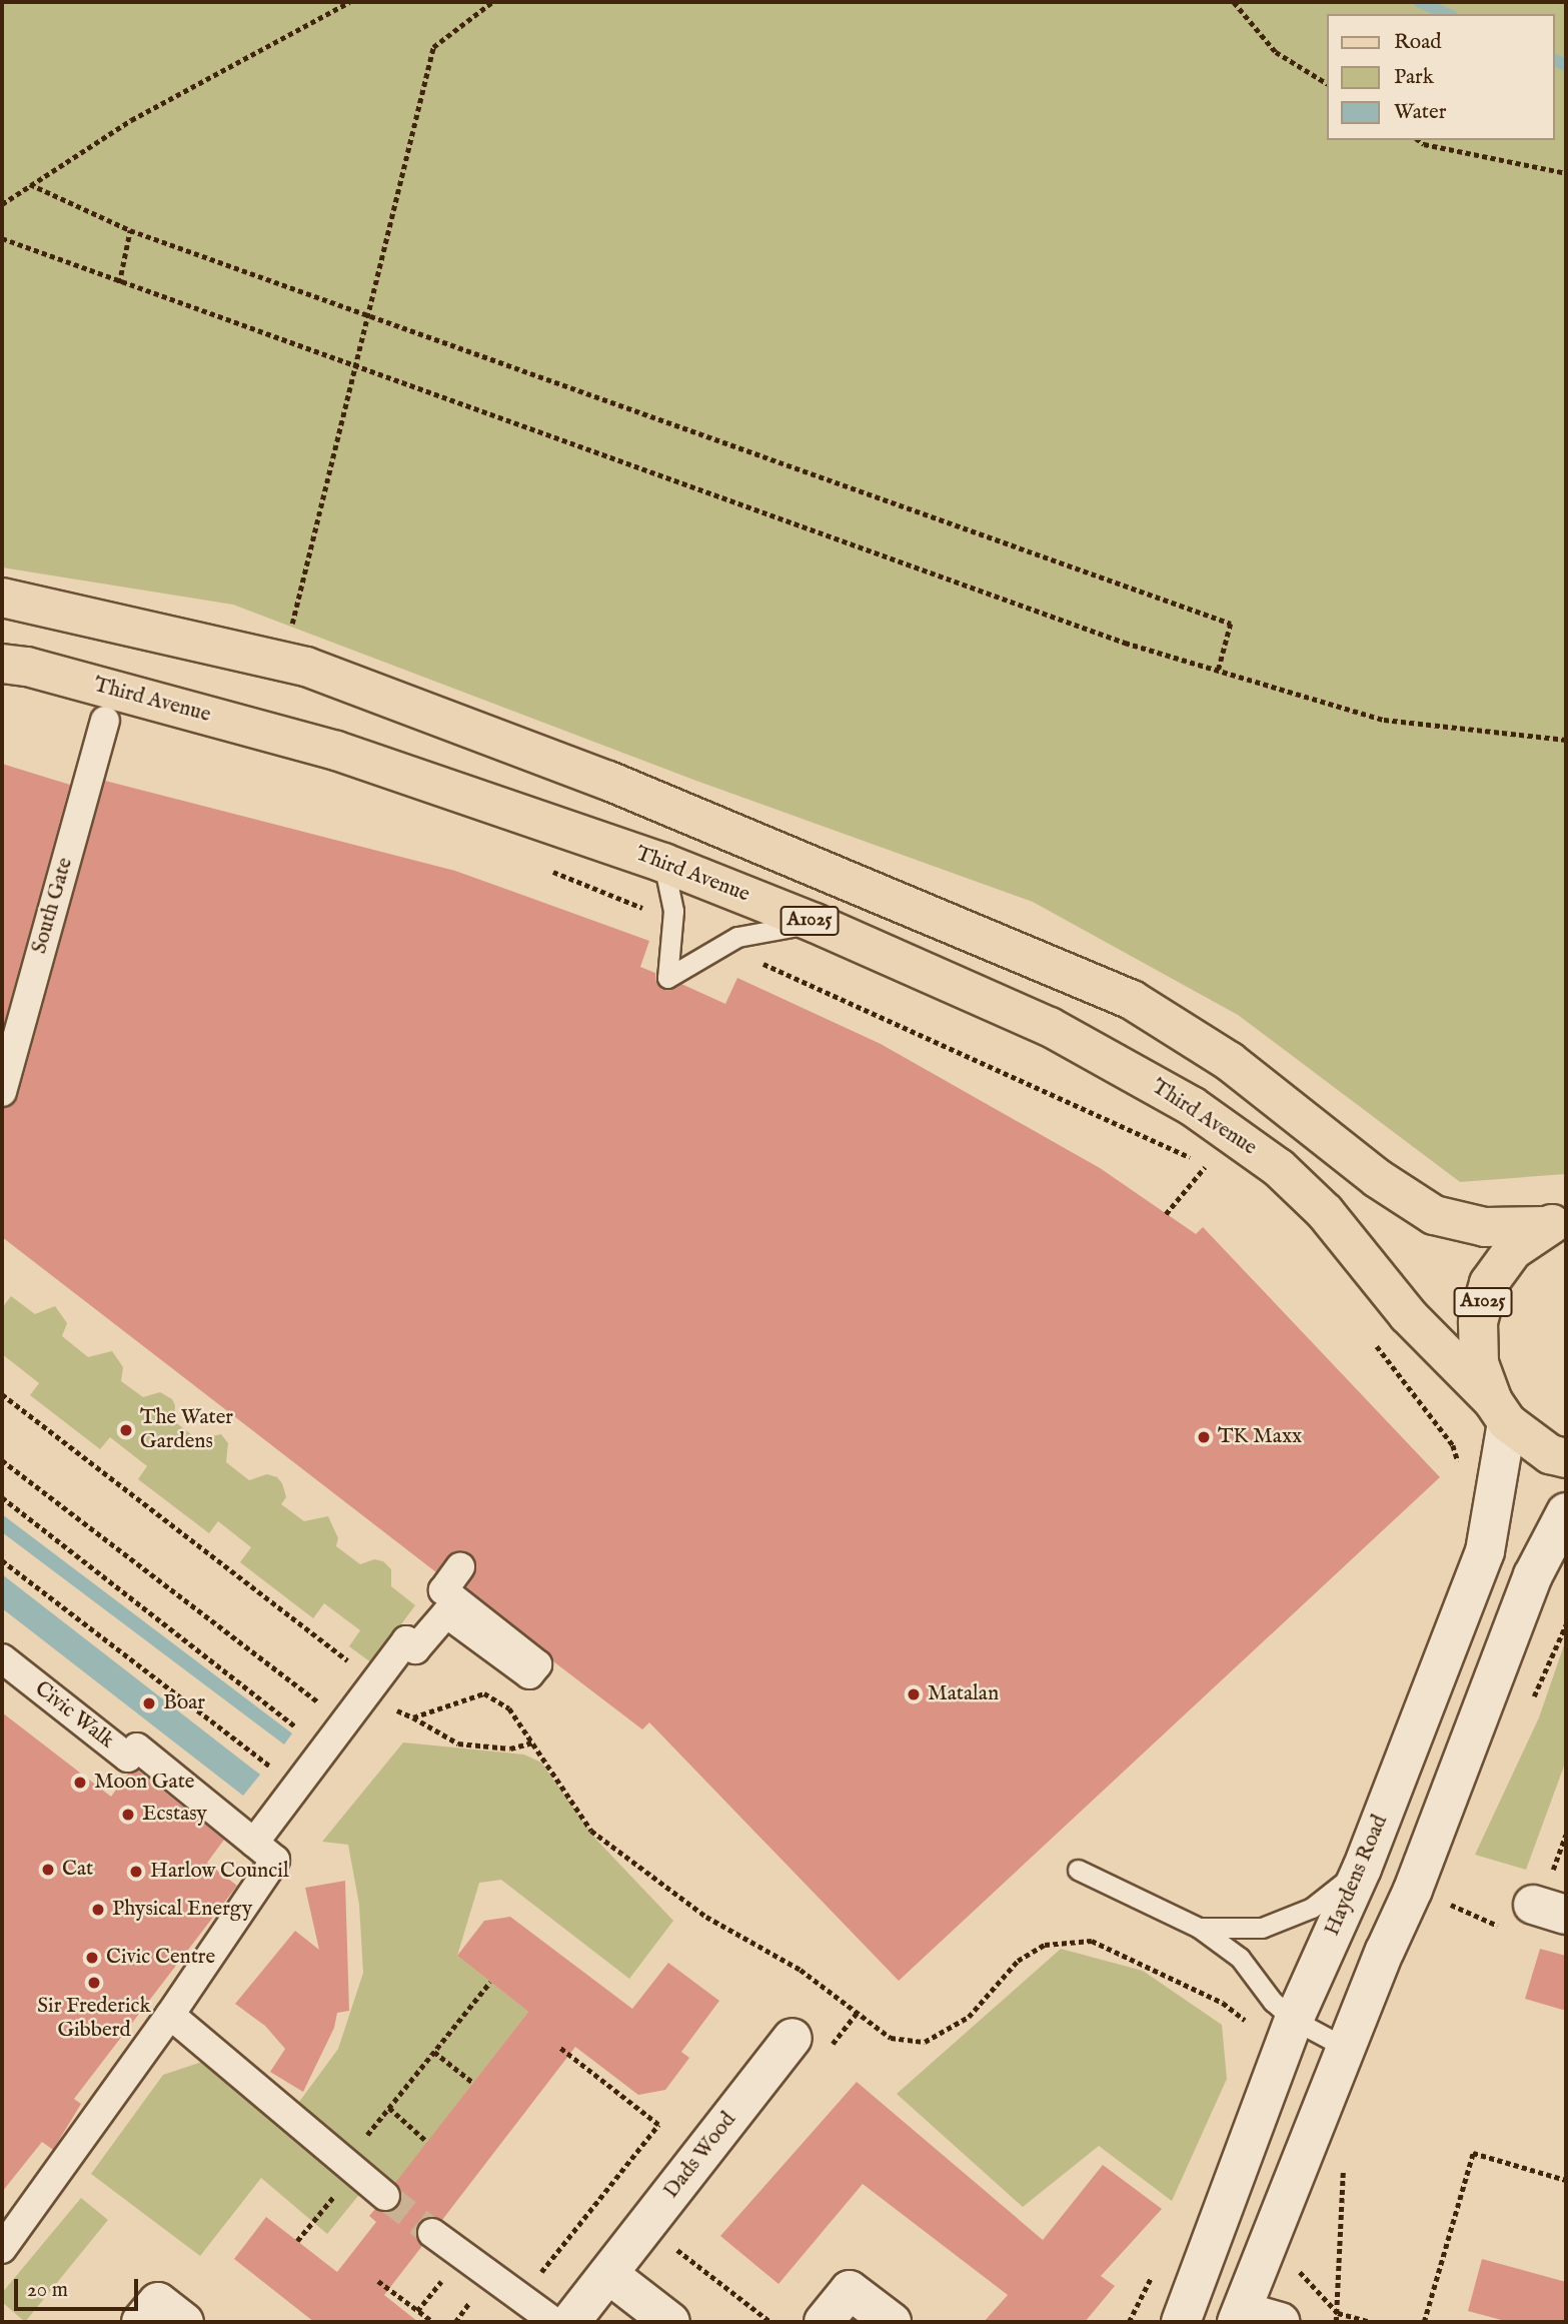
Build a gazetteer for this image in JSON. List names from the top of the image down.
{
  "streets": {
    "main road": ["Third Avenue", "A1025"],
    "street": [
      "South Gate",
      "Civic Walk",
      "Haydens Road",
      "Dads Wood"
    ]
  },
  "crossings": [
    ["Third Avenue", "A1025"],
    ["Third Avenue", "Haydens Road"],
    ["A1025", "Haydens Road"]
  ],
  "places": [
    "The Water Gardens",
    "TK Maxx",
    "Matalan",
    "Boar",
    "Moon Gate",
    "Ecstasy",
    "Cat",
    "Harlow Council",
    "Physical Energy",
    "Civic Centre",
    "Sir Frederick Gibberd"
  ],
  "legend": ["Road", "Park", "Water"],
  "scale_bar": "20 m"
}
